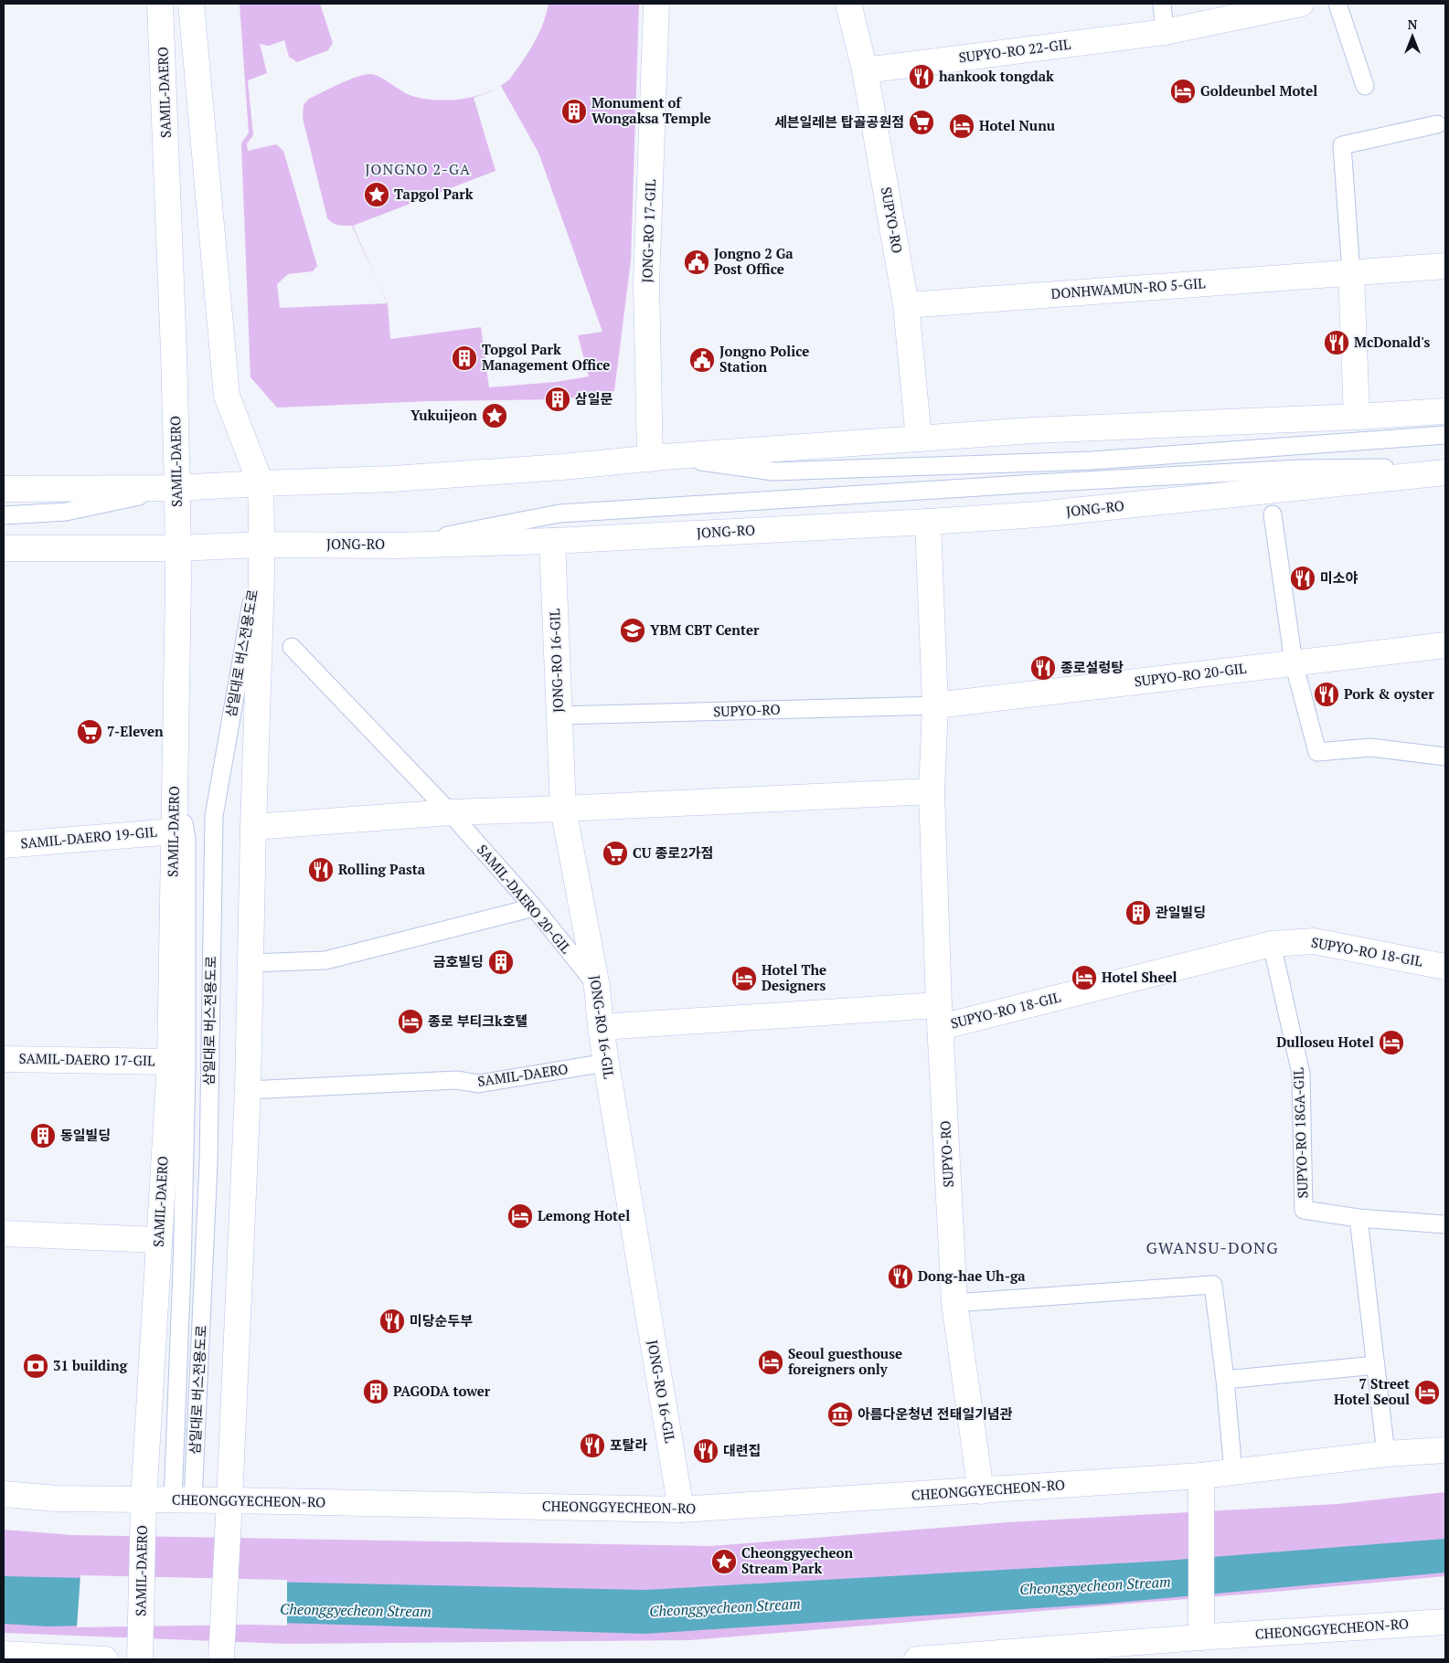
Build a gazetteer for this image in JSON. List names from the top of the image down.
{
  "streets": {
    "main road": [
      "SUPYO-RO 22-GIL",
      "SAMIL-DAERO",
      "SUPYO-RO",
      "JONG-RO 17-GIL",
      "DONHWAMUN-RO 5-GIL",
      "JONG-RO",
      "JONG-RO 16-GIL",
      "SUPYO-RO 20-GIL",
      "SAMIL-DAERO 19-GIL",
      "SUPYO-RO 18-GIL",
      "SAMIL-DAERO 17-GIL",
      "CHEONGGYECHEON-RO"
    ],
    "lane": ["삼일대로 버스전용도로", "SAMIL-DAERO 20-GIL", "SUPYO-RO 18GA-GIL"]
  },
  "crossings": [
    ["SUPYO-RO 22-GIL", "SUPYO-RO"],
    ["SAMIL-DAERO", "JONG-RO"],
    ["SAMIL-DAERO", "JONG-RO 16-GIL"],
    ["SAMIL-DAERO", "SAMIL-DAERO 19-GIL"],
    ["SAMIL-DAERO", "SAMIL-DAERO 17-GIL"],
    ["SAMIL-DAERO", "CHEONGGYECHEON-RO"],
    ["SUPYO-RO", "DONHWAMUN-RO 5-GIL"],
    ["SUPYO-RO", "JONG-RO"],
    ["SUPYO-RO", "JONG-RO 16-GIL"],
    ["SUPYO-RO", "SUPYO-RO 20-GIL"],
    ["SUPYO-RO", "SUPYO-RO 18-GIL"],
    ["SUPYO-RO", "CHEONGGYECHEON-RO"],
    ["JONG-RO", "삼일대로 버스전용도로"],
    ["JONG-RO", "JONG-RO 16-GIL"],
    ["삼일대로 버스전용도로", "CHEONGGYECHEON-RO"],
    ["JONG-RO 16-GIL", "SAMIL-DAERO 20-GIL"],
    ["JONG-RO 16-GIL", "CHEONGGYECHEON-RO"],
    ["SUPYO-RO 18-GIL", "SUPYO-RO 18GA-GIL"]
  ],
  "districts": ["JONGNO 2-GA", "GWANSU-DONG"],
  "water": ["Cheonggyecheon Stream"],
  "places": {
    "restaurant": [
      "hankook tongdak",
      "McDonald's",
      "미소야",
      "종로설렁탕",
      "Pork & oyster",
      "Rolling Pasta",
      "Dong-hae Uh-ga",
      "미당순두부",
      "포탈라",
      "대련집"
    ],
    "hotel": [
      "Goldeunbel Motel",
      "Hotel Nunu",
      "Hotel Sheel",
      "Hotel The Designers",
      "종로 부티크k호텔",
      "Dulloseu Hotel",
      "Lemong Hotel",
      "Seoul guesthouse foreigners only",
      "7 Street Hotel Seoul"
    ],
    "building": [
      "Monument of Wongaksa Temple",
      "Topgol Park Management Office",
      "삼일문",
      "관일빌딩",
      "금호빌딩",
      "동일빌딩",
      "PAGODA tower"
    ],
    "supermarket": ["세븐일레븐 탑골공원점", "7-Eleven", "CU 종로2가점"],
    "place": ["Tapgol Park", "Yukuijeon", "Cheonggyecheon Stream Park"],
    "public building": ["Jongno 2 Ga Post Office", "Jongno Police Station"],
    "school or university": ["YBM CBT Center"],
    "bank": ["31 building"],
    "museum": ["아름다운청년 전태일기념관"]
  },
  "north": "top"
}
